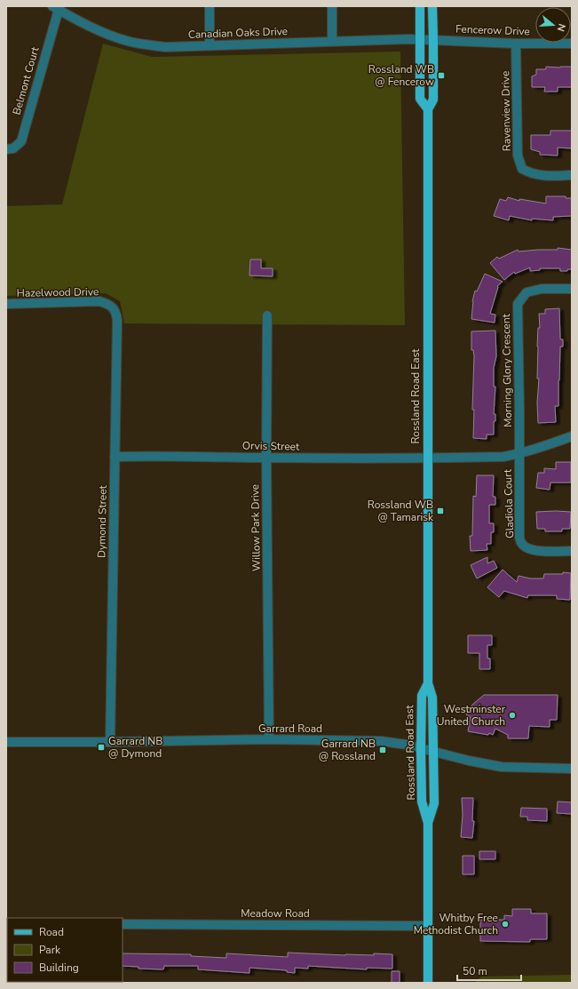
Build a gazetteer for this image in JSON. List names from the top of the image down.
{
  "streets": {
    "main road": ["Rossland Road East"],
    "street": [
      "Fencerow Drive",
      "Canadian Oaks Drive",
      "Belmont Court",
      "Ravenview Drive",
      "Hazelwood Drive",
      "Morning Glory Crescent",
      "Orvis Street",
      "Gladiola Court",
      "Dymond Street",
      "Willow Park Drive",
      "Garrard Road",
      "Meadow Road"
    ]
  },
  "crossings": [
    ["Fencerow Drive", "Canadian Oaks Drive"],
    ["Fencerow Drive", "Ravenview Drive"],
    ["Fencerow Drive", "Rossland Road East"],
    ["Canadian Oaks Drive", "Belmont Court"],
    ["Canadian Oaks Drive", "Rossland Road East"],
    ["Hazelwood Drive", "Dymond Street"],
    ["Morning Glory Crescent", "Orvis Street"],
    ["Morning Glory Crescent", "Gladiola Court"],
    ["Rossland Road East", "Orvis Street"],
    ["Rossland Road East", "Garrard Road"],
    ["Rossland Road East", "Meadow Road"],
    ["Orvis Street", "Gladiola Court"],
    ["Orvis Street", "Dymond Street"],
    ["Orvis Street", "Willow Park Drive"],
    ["Dymond Street", "Garrard Road"],
    ["Willow Park Drive", "Garrard Road"]
  ],
  "places": {
    "transit": [
      "Rossland WB @ Fencerow",
      "Rossland WB @ Tamarisk",
      "Garrard NB @ Dymond",
      "Garrard NB @ Rossland"
    ],
    "other": ["Westminster United Church", "Whitby Free Methodist Church"]
  },
  "legend": ["Road", "Park", "Building"],
  "scale_bar": "50 m",
  "north": "right"
}
